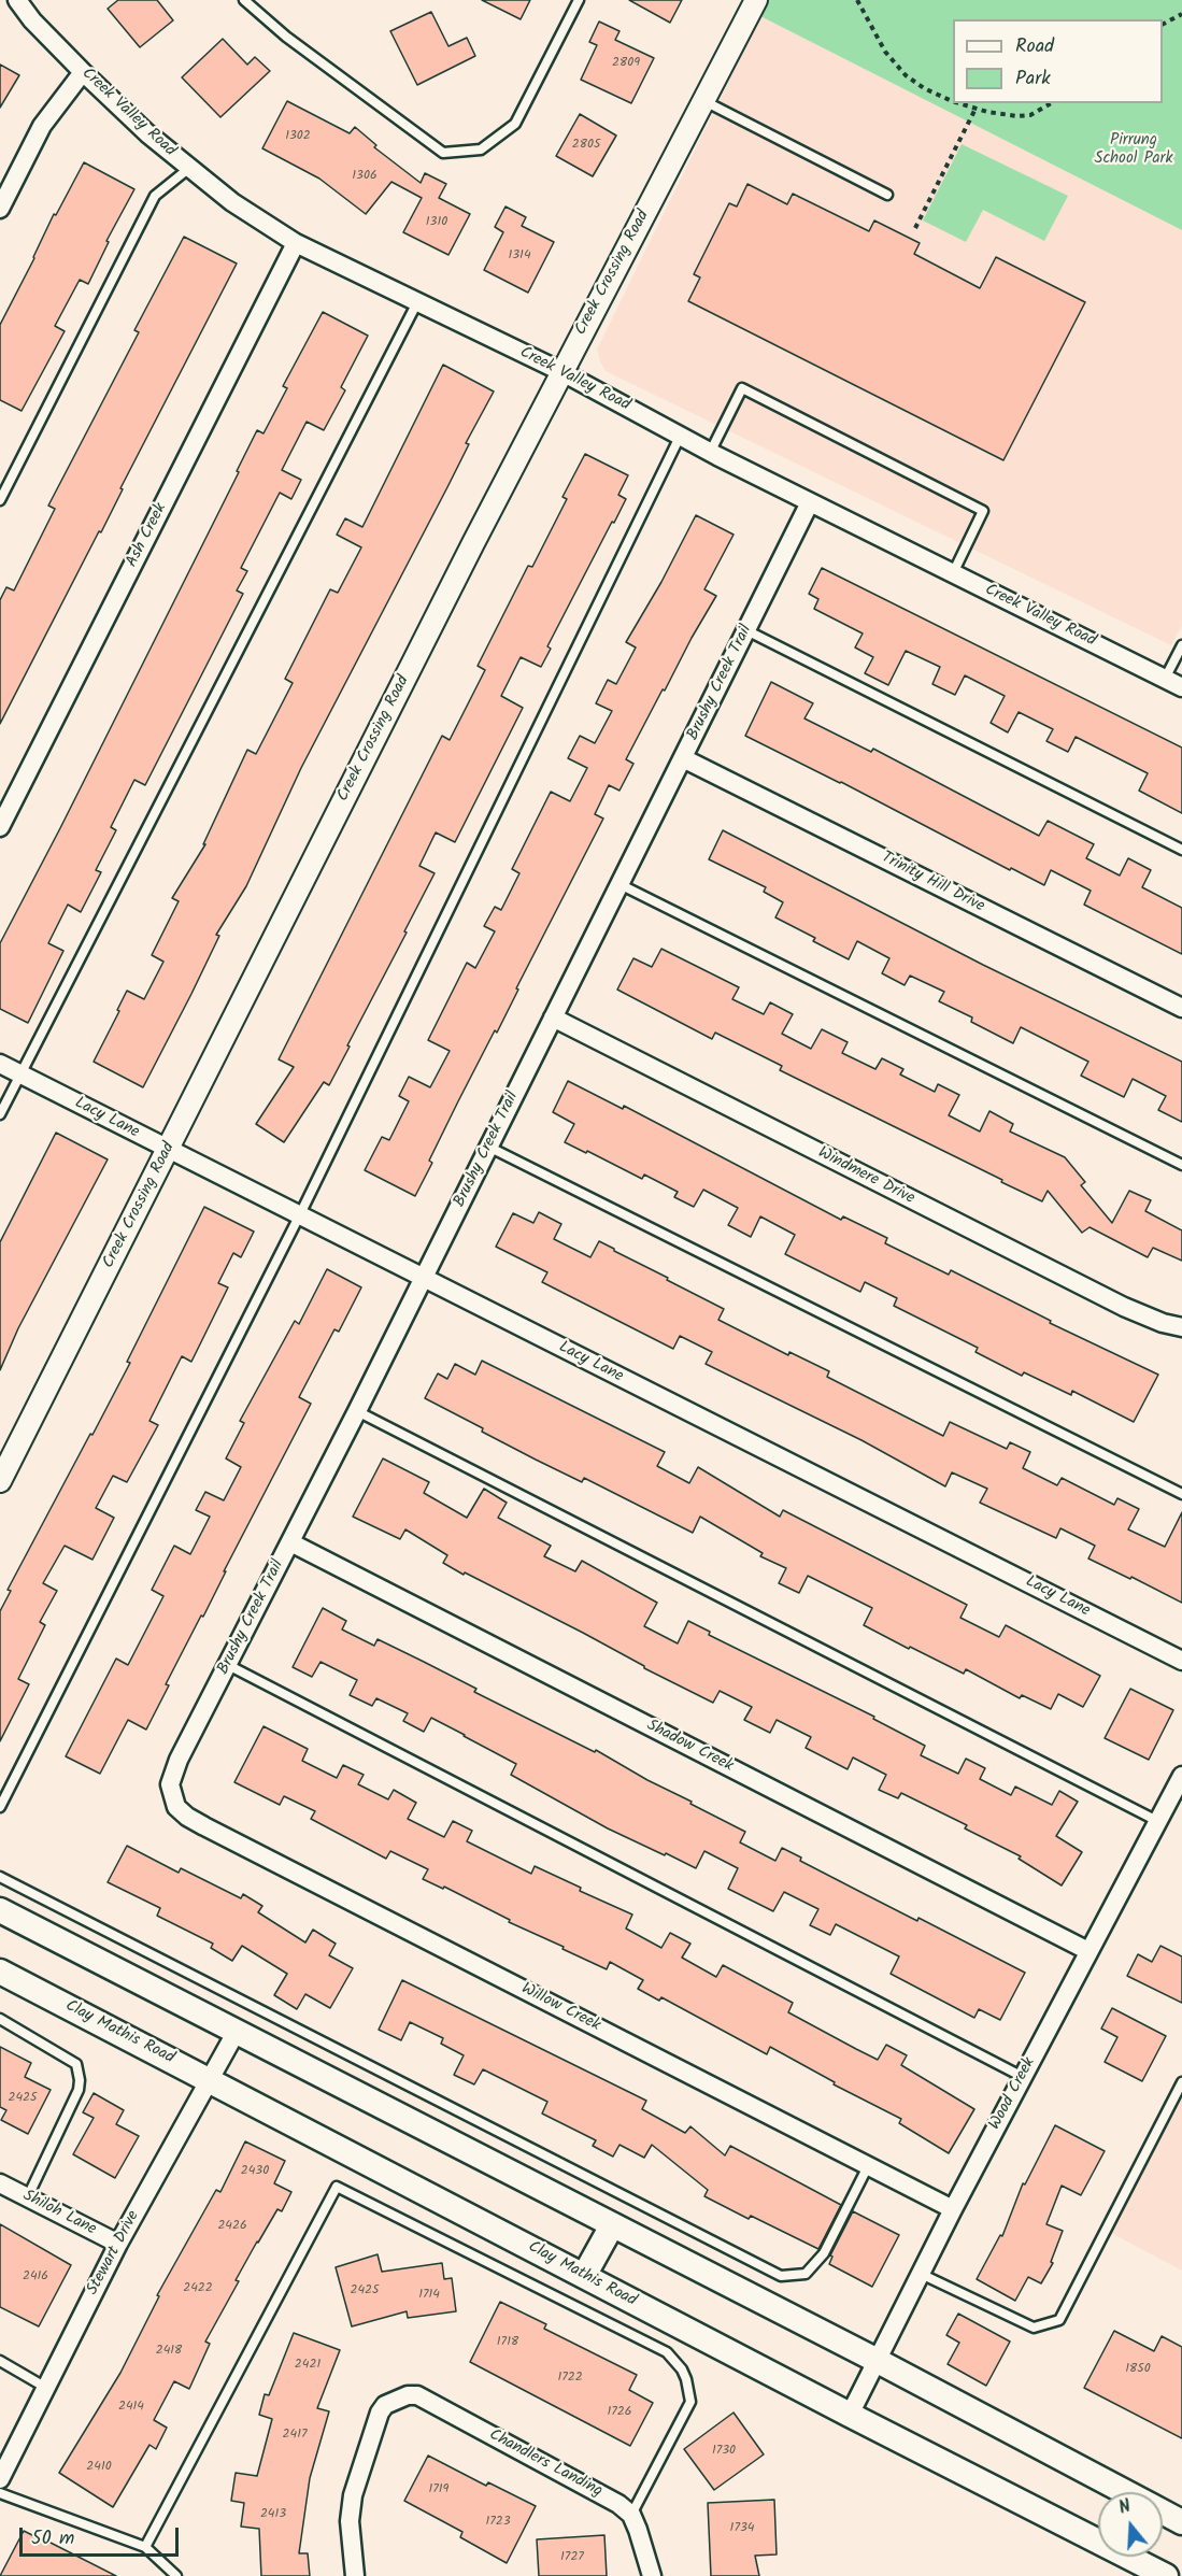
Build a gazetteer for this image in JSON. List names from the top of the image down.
{
  "streets": {
    "main road": ["Clay Mathis Road"],
    "street": [
      "Creek Valley Road",
      "Creek Crossing Road",
      "Ash Creek",
      "Brushy Creek Trail",
      "Trinity Hill Drive",
      "Lacy Lane",
      "Windmere Drive",
      "Shadow Creek",
      "Willow Creek",
      "Wood Creek",
      "Shiloh Lane",
      "Stewart Drive",
      "Chandlers Landing"
    ]
  },
  "crossings": [
    ["Creek Valley Road", "Creek Crossing Road"],
    ["Creek Valley Road", "Ash Creek"],
    ["Creek Valley Road", "Brushy Creek Trail"],
    ["Creek Crossing Road", "Lacy Lane"],
    ["Brushy Creek Trail", "Trinity Hill Drive"],
    ["Brushy Creek Trail", "Lacy Lane"],
    ["Brushy Creek Trail", "Windmere Drive"],
    ["Brushy Creek Trail", "Shadow Creek"],
    ["Brushy Creek Trail", "Willow Creek"],
    ["Shadow Creek", "Wood Creek"],
    ["Willow Creek", "Wood Creek"],
    ["Clay Mathis Road", "Wood Creek"],
    ["Clay Mathis Road", "Stewart Drive"],
    ["Shiloh Lane", "Stewart Drive"]
  ],
  "parks": ["Pirrung School Park"],
  "house_numbers": [
    "2809",
    "1302",
    "2805",
    "1306",
    "1310",
    "1314",
    "2425",
    "2430",
    "2426",
    "2416",
    "2422",
    "2425",
    "1714",
    "1718",
    "2418",
    "2421",
    "1850",
    "1722",
    "2414",
    "1726",
    "2417",
    "1730",
    "2410",
    "1719",
    "2413",
    "1723",
    "1734",
    "1727"
  ],
  "legend": ["Road", "Park"],
  "scale_bar": "50 m",
  "north": "top"
}
